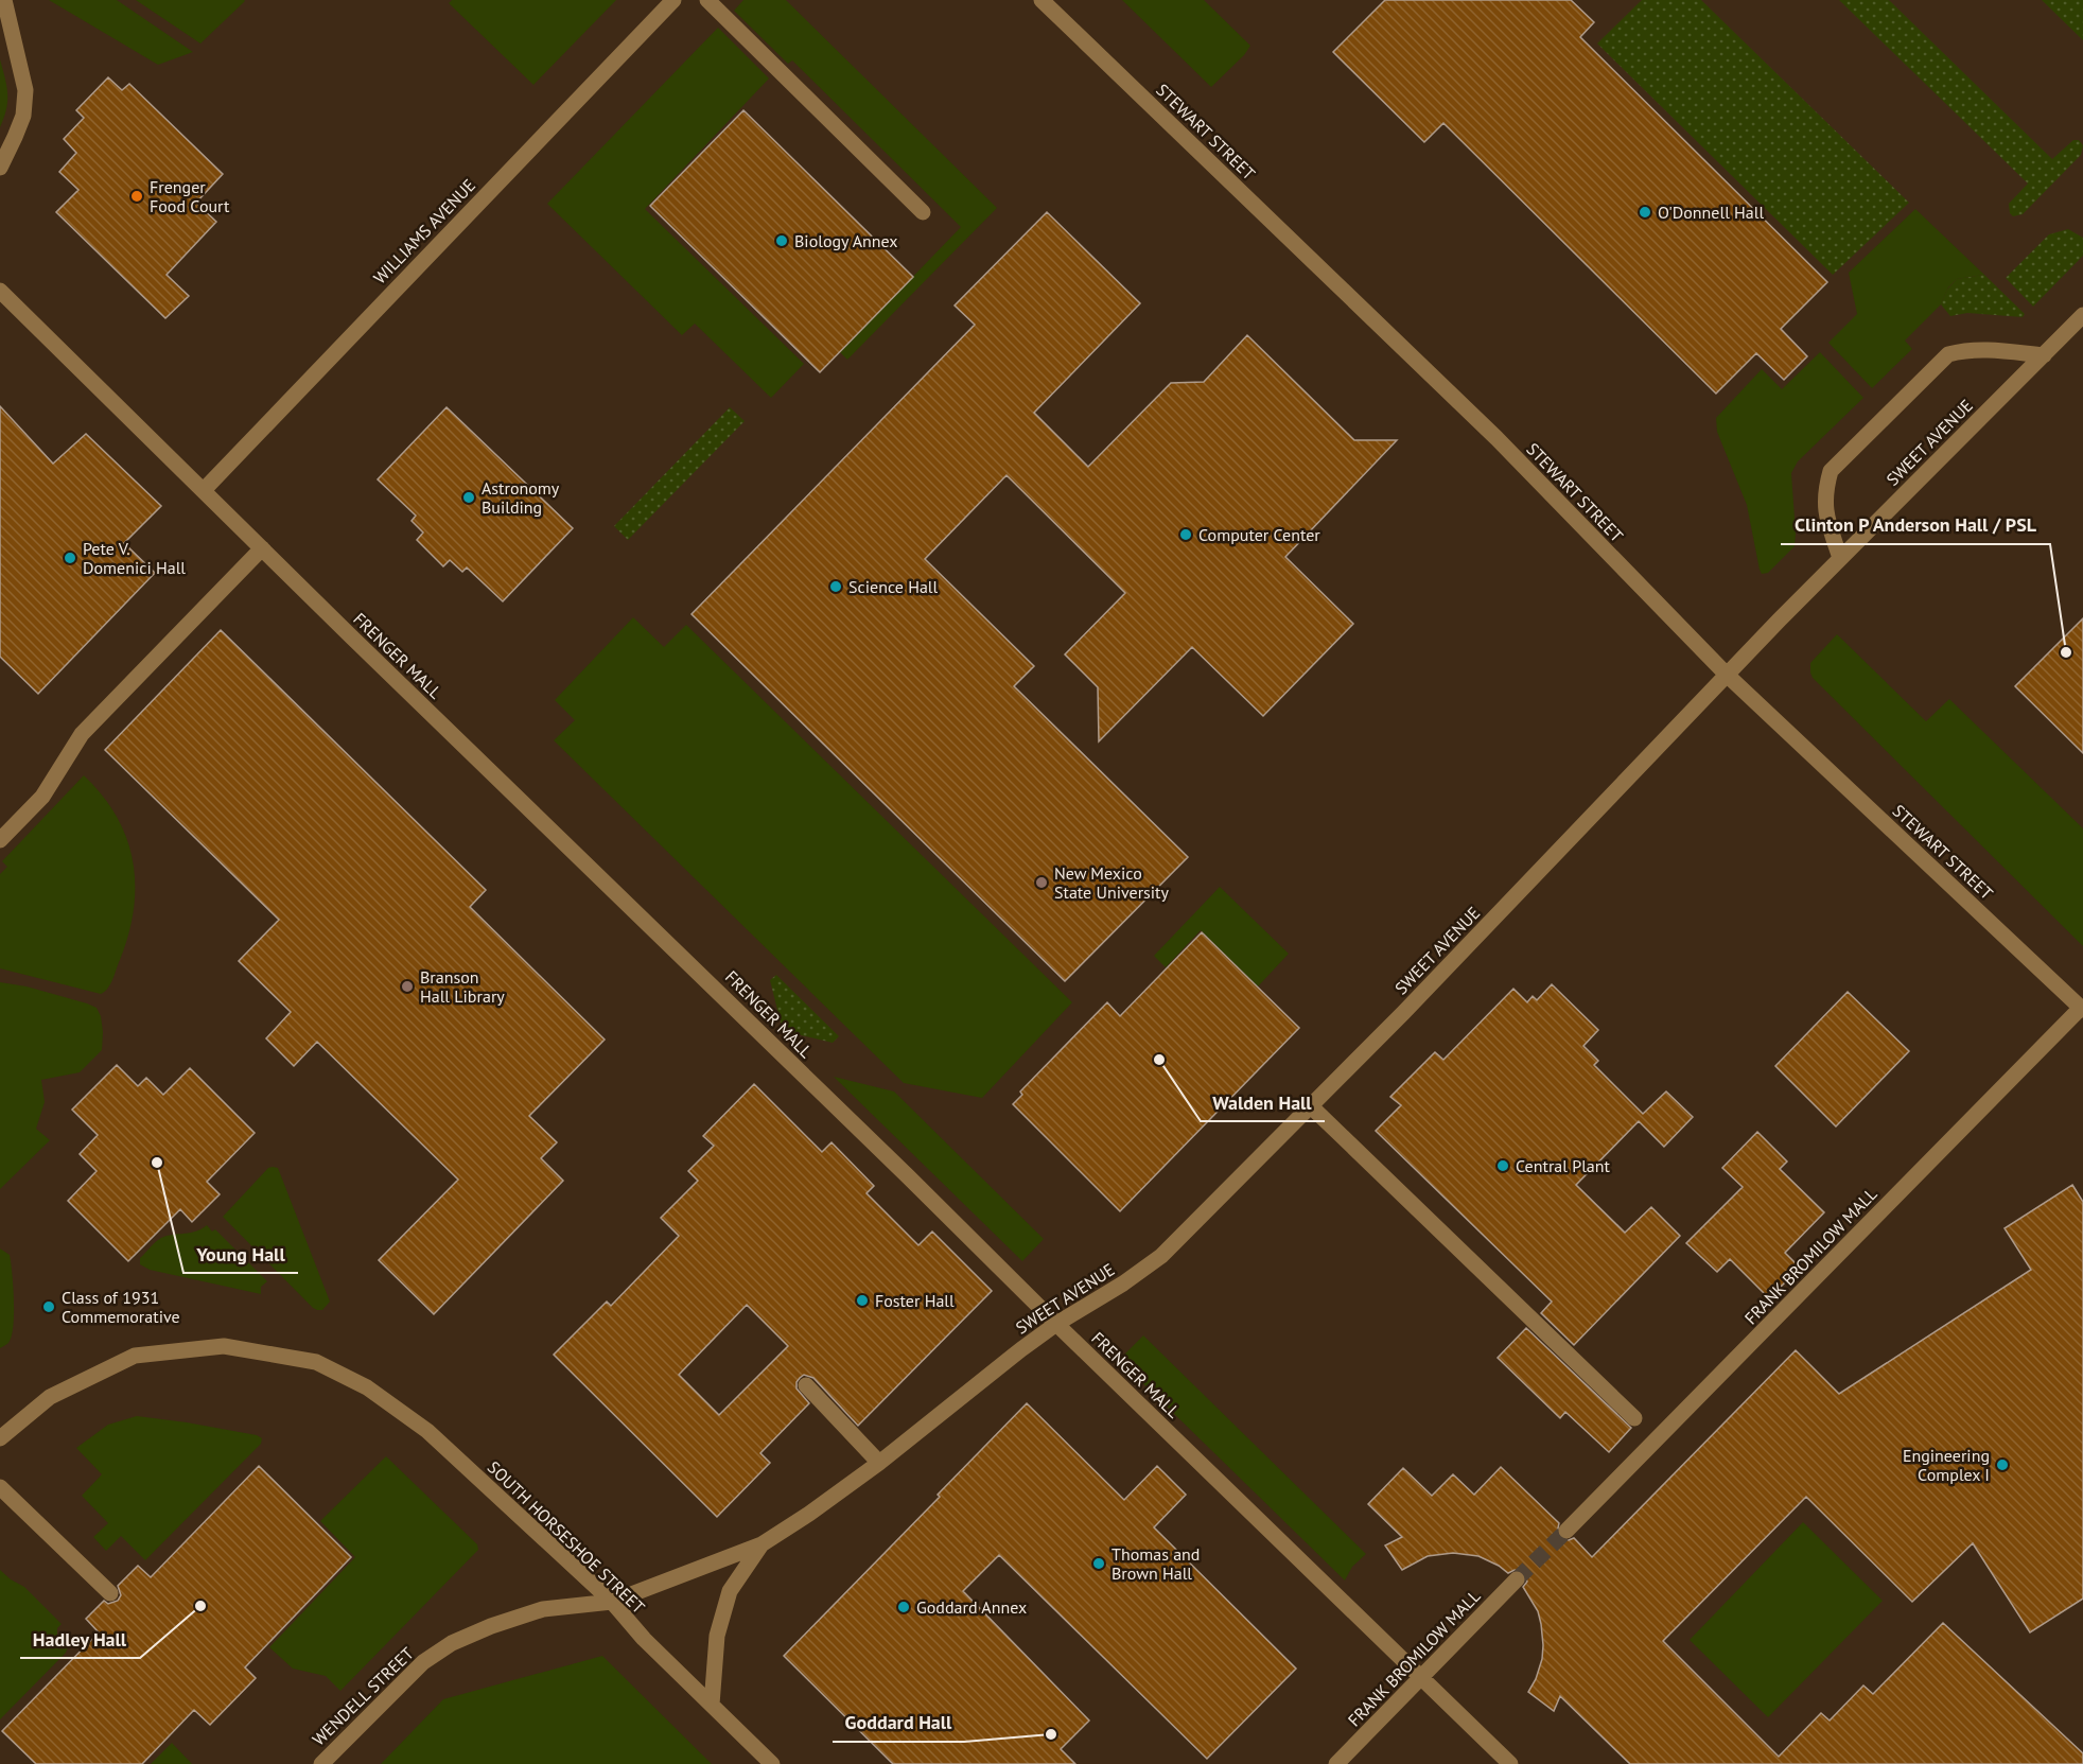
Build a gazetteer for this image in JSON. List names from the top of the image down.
{
  "streets": {
    "street": [
      "STEWART STREET",
      "WILLIAMS AVENUE",
      "SWEET AVENUE",
      "FRENGER MALL",
      "FRANK BROMILOW MALL",
      "SOUTH HORSESHOE STREET",
      "WENDELL STREET"
    ]
  },
  "crossings": [
    ["STEWART STREET", "SWEET AVENUE"],
    ["STEWART STREET", "FRANK BROMILOW MALL"],
    ["WILLIAMS AVENUE", "FRENGER MALL"],
    ["SWEET AVENUE", "FRENGER MALL"],
    ["SWEET AVENUE", "SOUTH HORSESHOE STREET"],
    ["SWEET AVENUE", "WENDELL STREET"],
    ["FRENGER MALL", "FRANK BROMILOW MALL"],
    ["SOUTH HORSESHOE STREET", "WENDELL STREET"]
  ],
  "places": [
    "Frenger Food Court",
    "O'Donnell Hall",
    "Biology Annex",
    "Astronomy Building",
    "Computer Center",
    "Pete V. Domenici Hall",
    "Science Hall",
    "Clinton P Anderson Hall / PSL",
    "New Mexico State University",
    "Branson Hall Library",
    "Walden Hall",
    "Young Hall",
    "Central Plant",
    "Foster Hall",
    "Class of 1931 Commemorative",
    "Engineering Complex I",
    "Thomas and Brown Hall",
    "Hadley Hall",
    "Goddard Annex",
    "Goddard Hall"
  ]
}
